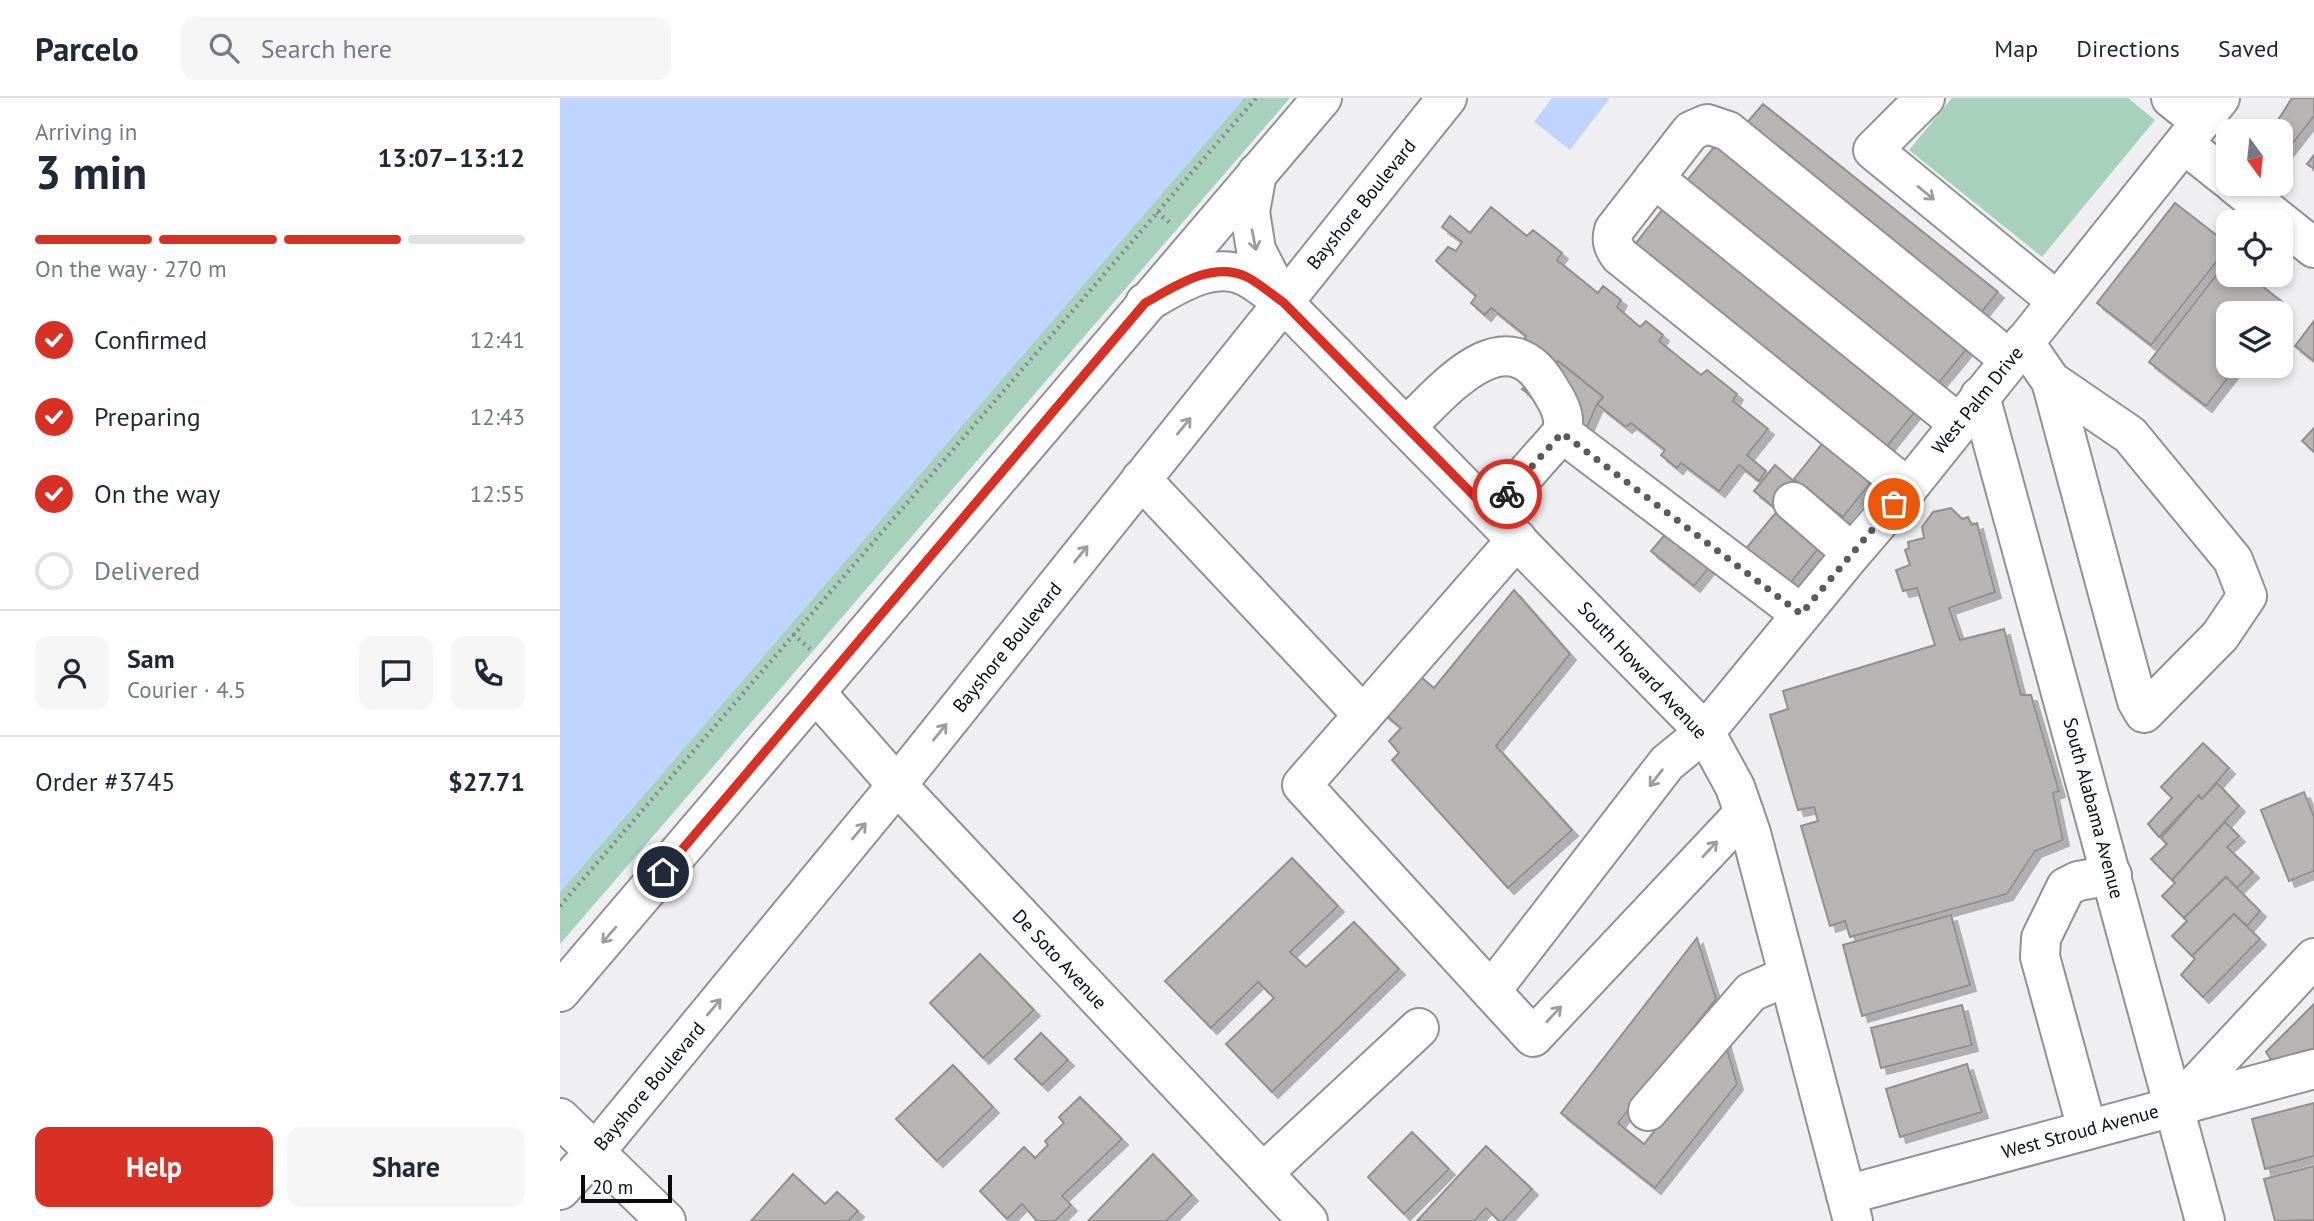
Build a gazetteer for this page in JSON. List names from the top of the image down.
{
  "streets": {
    "main road": [
      "Bayshore Boulevard",
      "West Palm Drive",
      "South Howard Avenue",
      "South Alabama Avenue",
      "De Soto Avenue",
      "West Stroud Avenue"
    ]
  },
  "crossings": [
    ["Bayshore Boulevard", "South Howard Avenue"],
    ["Bayshore Boulevard", "De Soto Avenue"],
    ["West Palm Drive", "South Howard Avenue"],
    ["West Palm Drive", "South Alabama Avenue"],
    ["South Howard Avenue", "West Stroud Avenue"],
    ["South Alabama Avenue", "West Stroud Avenue"]
  ],
  "scale_bar": "20 m",
  "north": "bottom",
  "page": {
    "header": "Parcelo",
    "search": "Search here",
    "nav": ["Map", "Directions", "Saved"],
    "heading": ["3 min", "Arriving in", "13:07–13:12"],
    "panel": [
      "Sam",
      "Courier · 4.5",
      "Order #3745",
      "$27.71"
    ],
    "bar": "On the way · 270 m",
    "list": [
      ["Confirmed", "12:41"],
      ["Preparing", "12:43"],
      ["On the way", "12:55"],
      "Delivered"
    ],
    "buttons": ["Help", "Share"],
    "scale": "20 m"
  }
}
